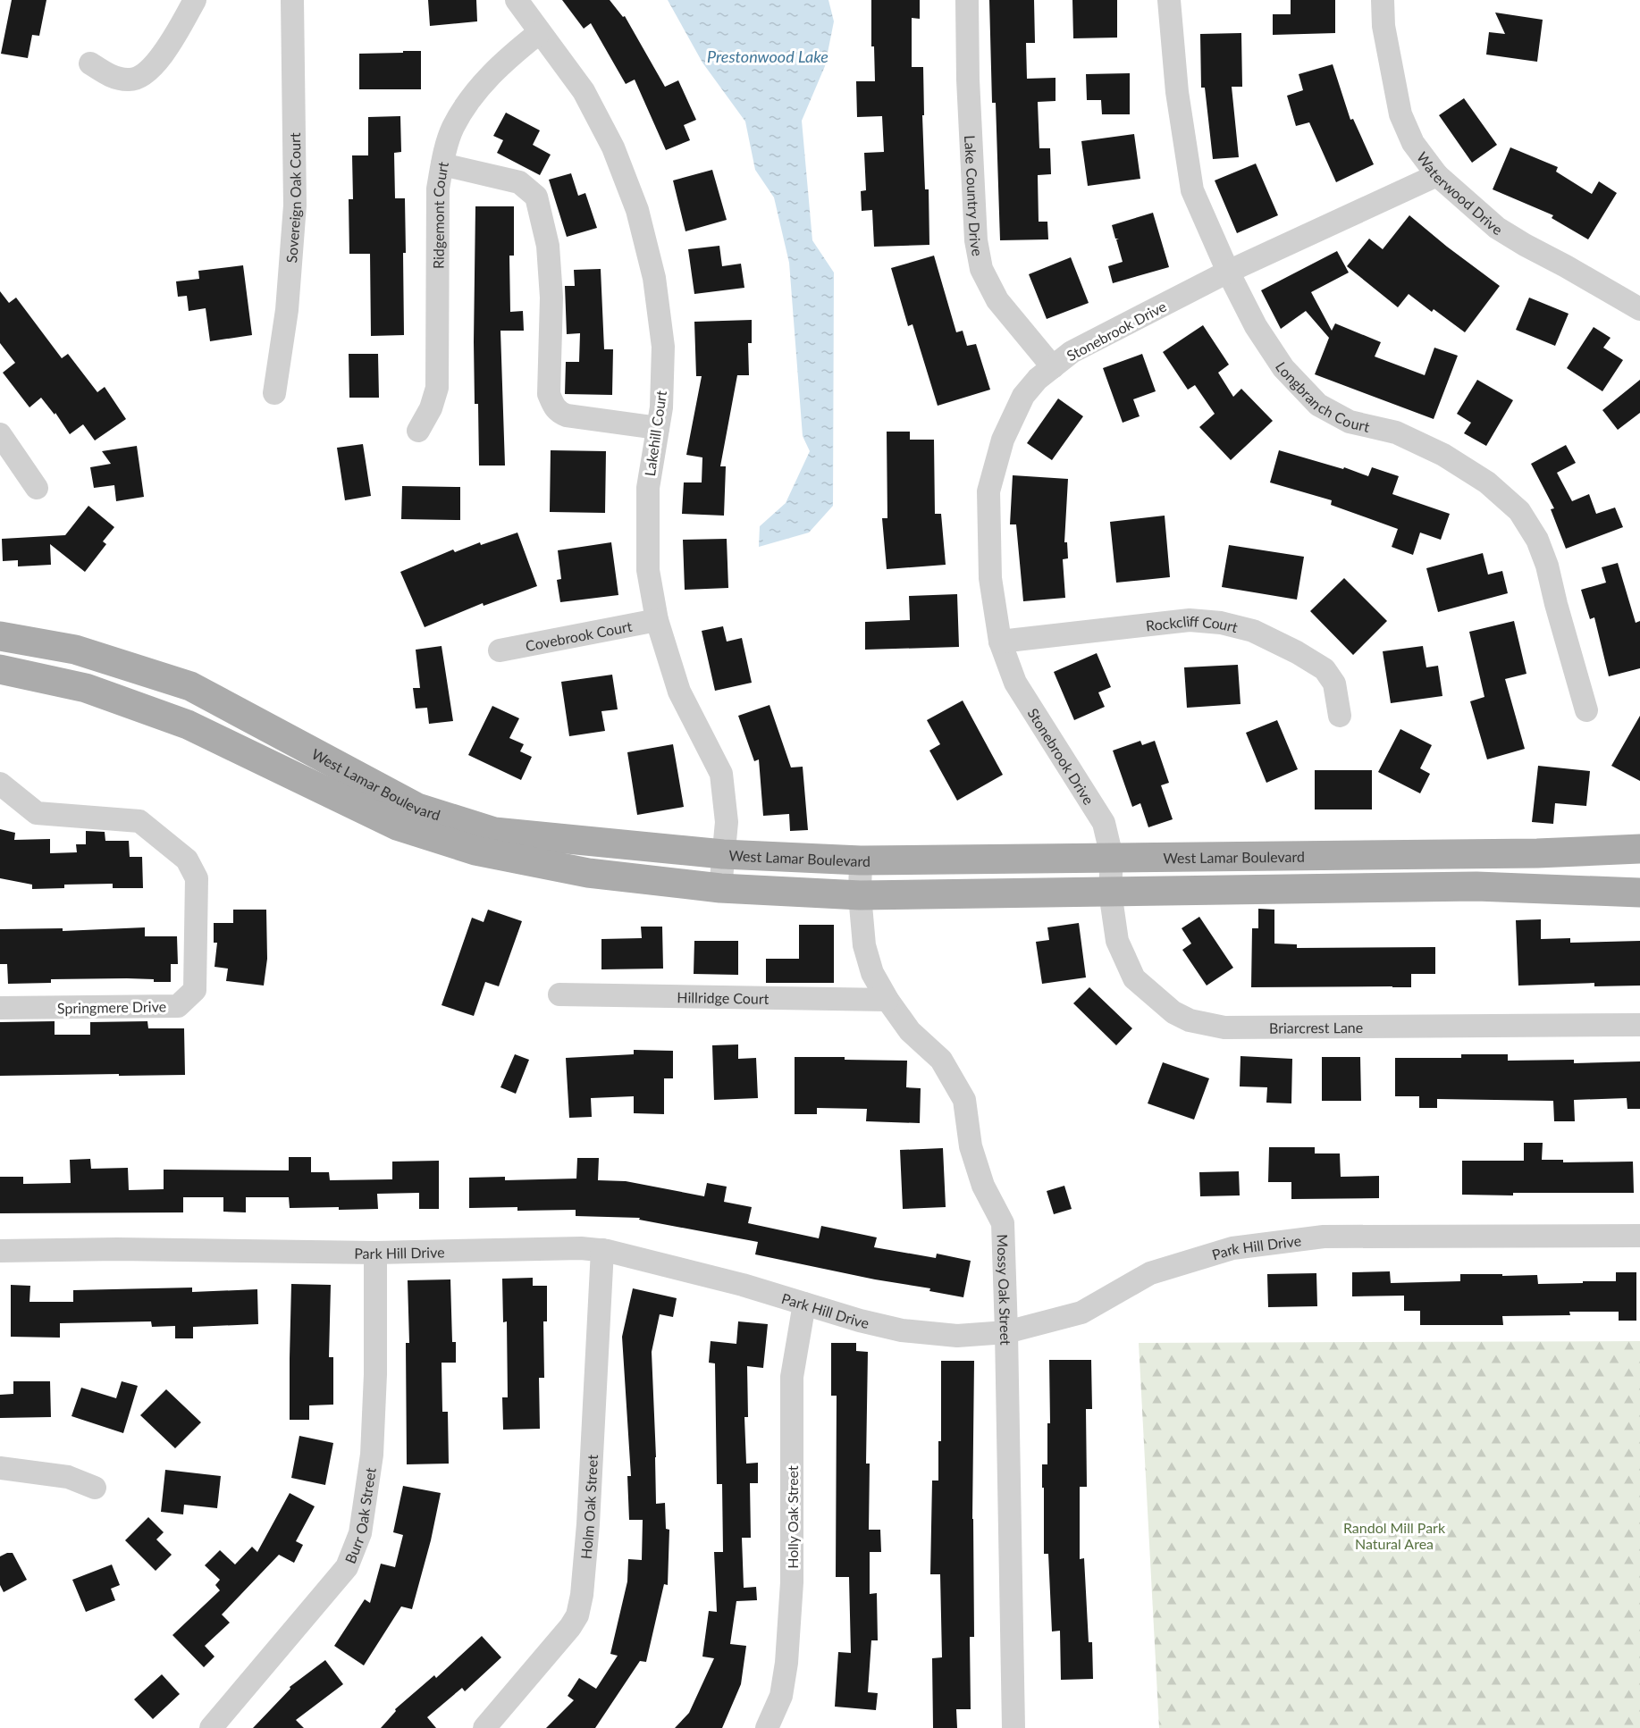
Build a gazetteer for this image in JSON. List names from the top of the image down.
{
  "streets": {
    "main road": ["West Lamar Boulevard"],
    "street": [
      "Waterwood Drive",
      "Lake Country Drive",
      "Sovereign Oak Court",
      "Ridgemont Court",
      "Stonebrook Drive",
      "Longbranch Court",
      "Lakehill Court",
      "Rockcliff Court",
      "Covebrook Court",
      "Hillridge Court",
      "Springmere Drive",
      "Briarcrest Lane",
      "Park Hill Drive",
      "Mossy Oak Street",
      "Holm Oak Street",
      "Burr Oak Street",
      "Holly Oak Street"
    ]
  },
  "crossings": [
    ["Waterwood Drive", "Stonebrook Drive"],
    ["Lake Country Drive", "Stonebrook Drive"],
    ["Ridgemont Court", "Lakehill Court"],
    ["Stonebrook Drive", "Longbranch Court"],
    ["Stonebrook Drive", "Rockcliff Court"],
    ["Stonebrook Drive", "West Lamar Boulevard"],
    ["Stonebrook Drive", "Briarcrest Lane"],
    ["Lakehill Court", "Covebrook Court"],
    ["Lakehill Court", "West Lamar Boulevard"],
    ["West Lamar Boulevard", "Briarcrest Lane"],
    ["West Lamar Boulevard", "Mossy Oak Street"],
    ["Hillridge Court", "Mossy Oak Street"],
    ["Park Hill Drive", "Mossy Oak Street"],
    ["Park Hill Drive", "Holm Oak Street"],
    ["Park Hill Drive", "Burr Oak Street"],
    ["Park Hill Drive", "Holly Oak Street"]
  ],
  "water": ["Prestonwood Lake"],
  "parks": ["Randol Mill Park Natural Area"]
}
